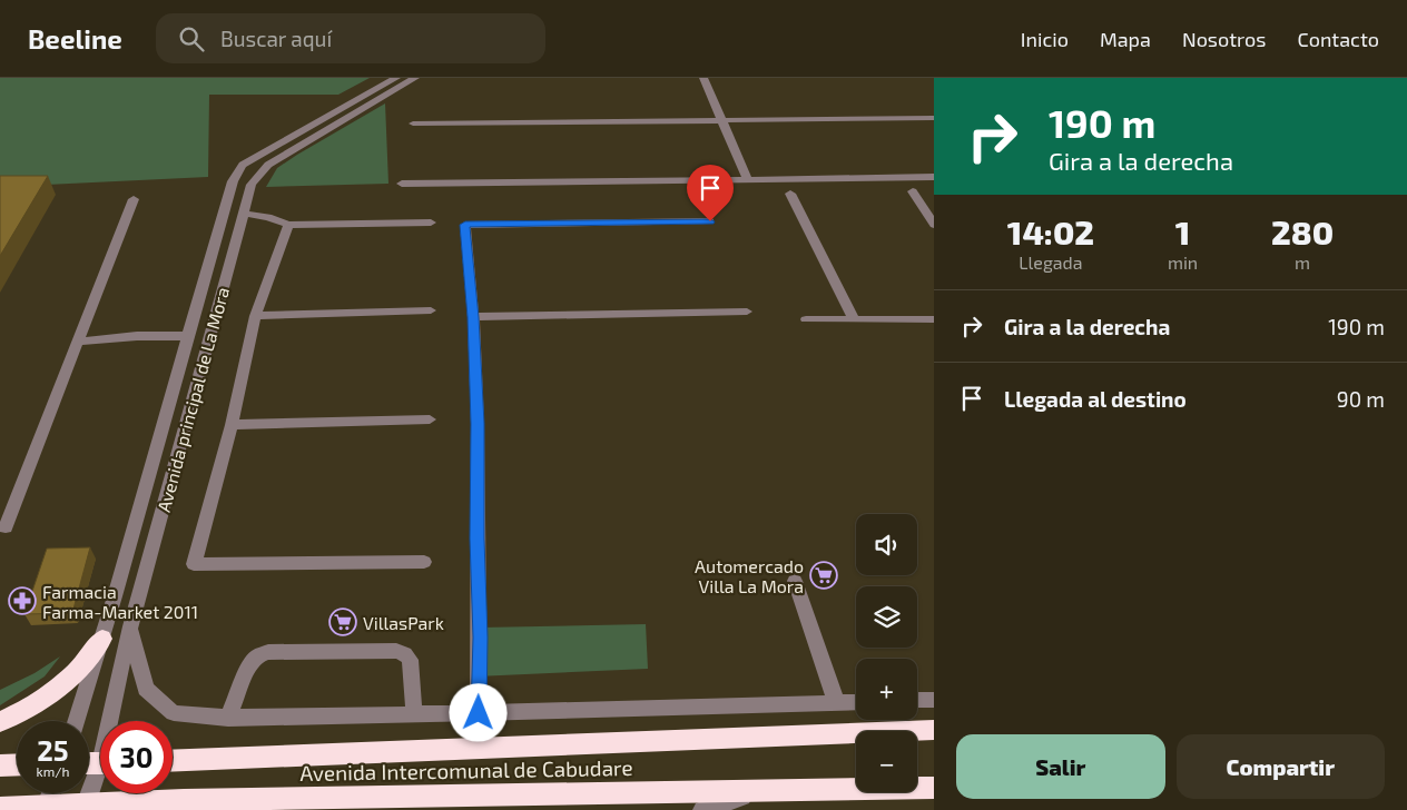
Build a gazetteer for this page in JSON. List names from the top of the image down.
{
  "streets": {
    "highway": ["Avenida Intercomunal de Cabudare"],
    "street": ["Avenida principal de La Mora"]
  },
  "crossings": [
    ["Avenida principal de La Mora", "Avenida Intercomunal de Cabudare"]
  ],
  "places": {
    "supermarket": ["Automercado Villa La Mora", "VillasPark"],
    "pharmacy": ["Farmacia Farma-Market 2011"]
  },
  "page": {
    "header": "Beeline",
    "search": "Buscar aquí",
    "nav": [
      "Inicio",
      "Mapa",
      "Nosotros",
      "Contacto"
    ],
    "turn": ["190 m", "Gira a la derecha"],
    "eta": [
      "14:02",
      "Llegada",
      "1",
      "min",
      "280",
      "m"
    ],
    "list": [
      {
        "name": "Gira a la derecha",
        "value": "190 m"
      },
      {
        "name": "Llegada al destino",
        "value": "90 m"
      }
    ],
    "map_buttons": ["+", "−"],
    "speed": "25 km/h",
    "limit": "30",
    "buttons": ["Salir", "Compartir"]
  }
}
